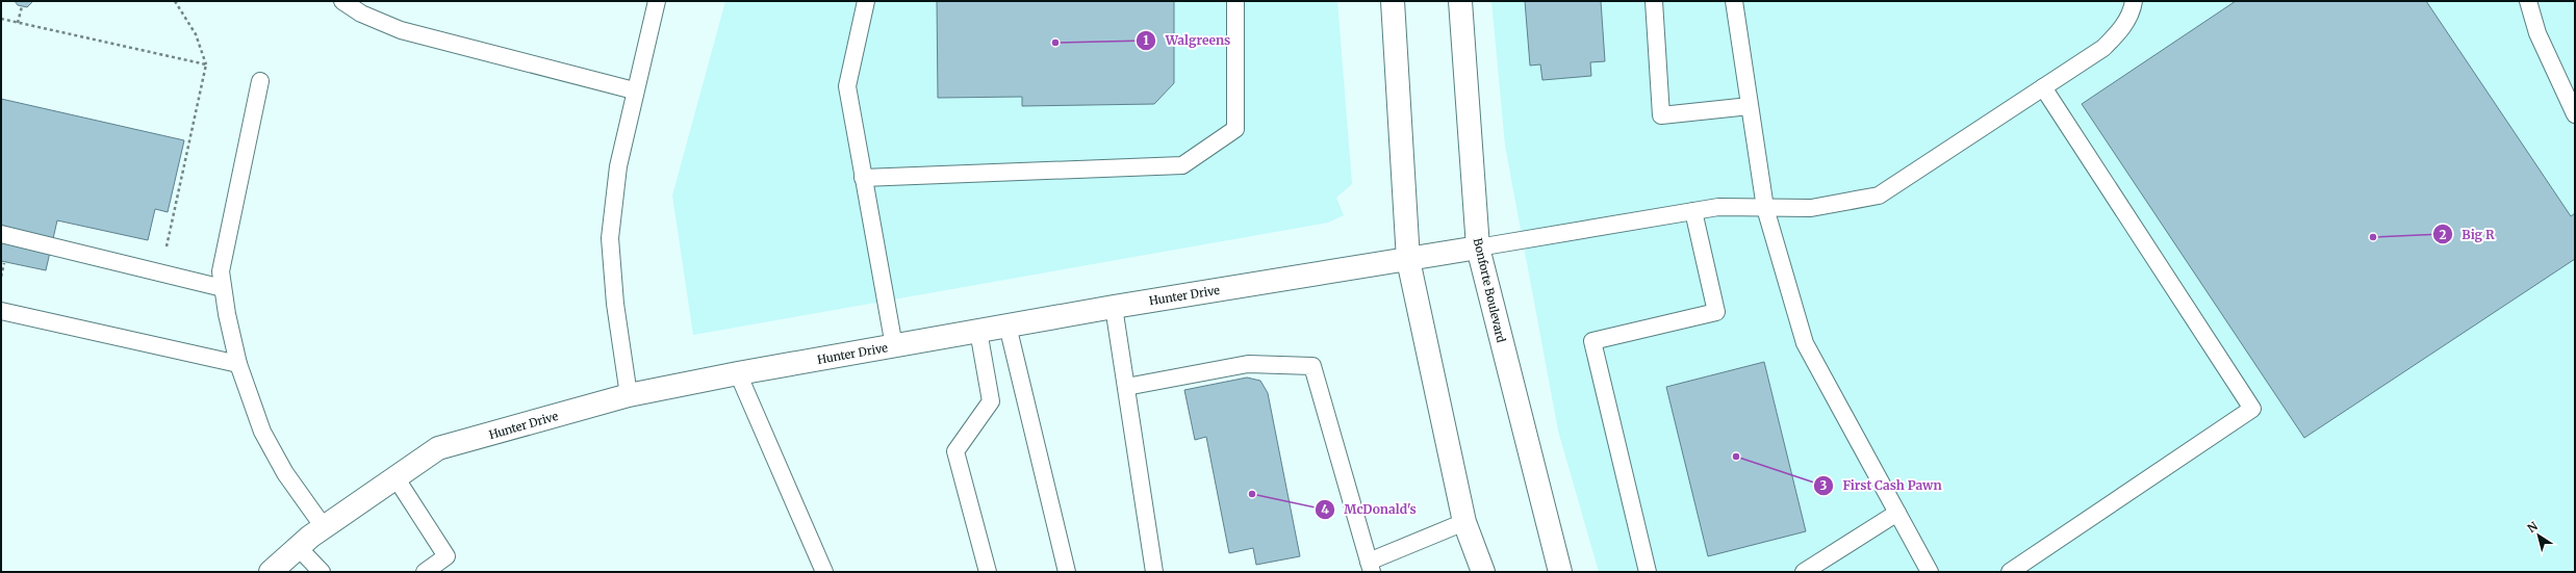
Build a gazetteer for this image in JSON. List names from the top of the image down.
{
  "streets": {
    "street": ["Bonforte Boulevard", "Hunter Drive"]
  },
  "crossings": [
    ["Bonforte Boulevard", "Hunter Drive"]
  ],
  "places": [
    "Walgreens",
    "Big R",
    "First Cash Pawn",
    "McDonald's"
  ],
  "north": "top left"
}
